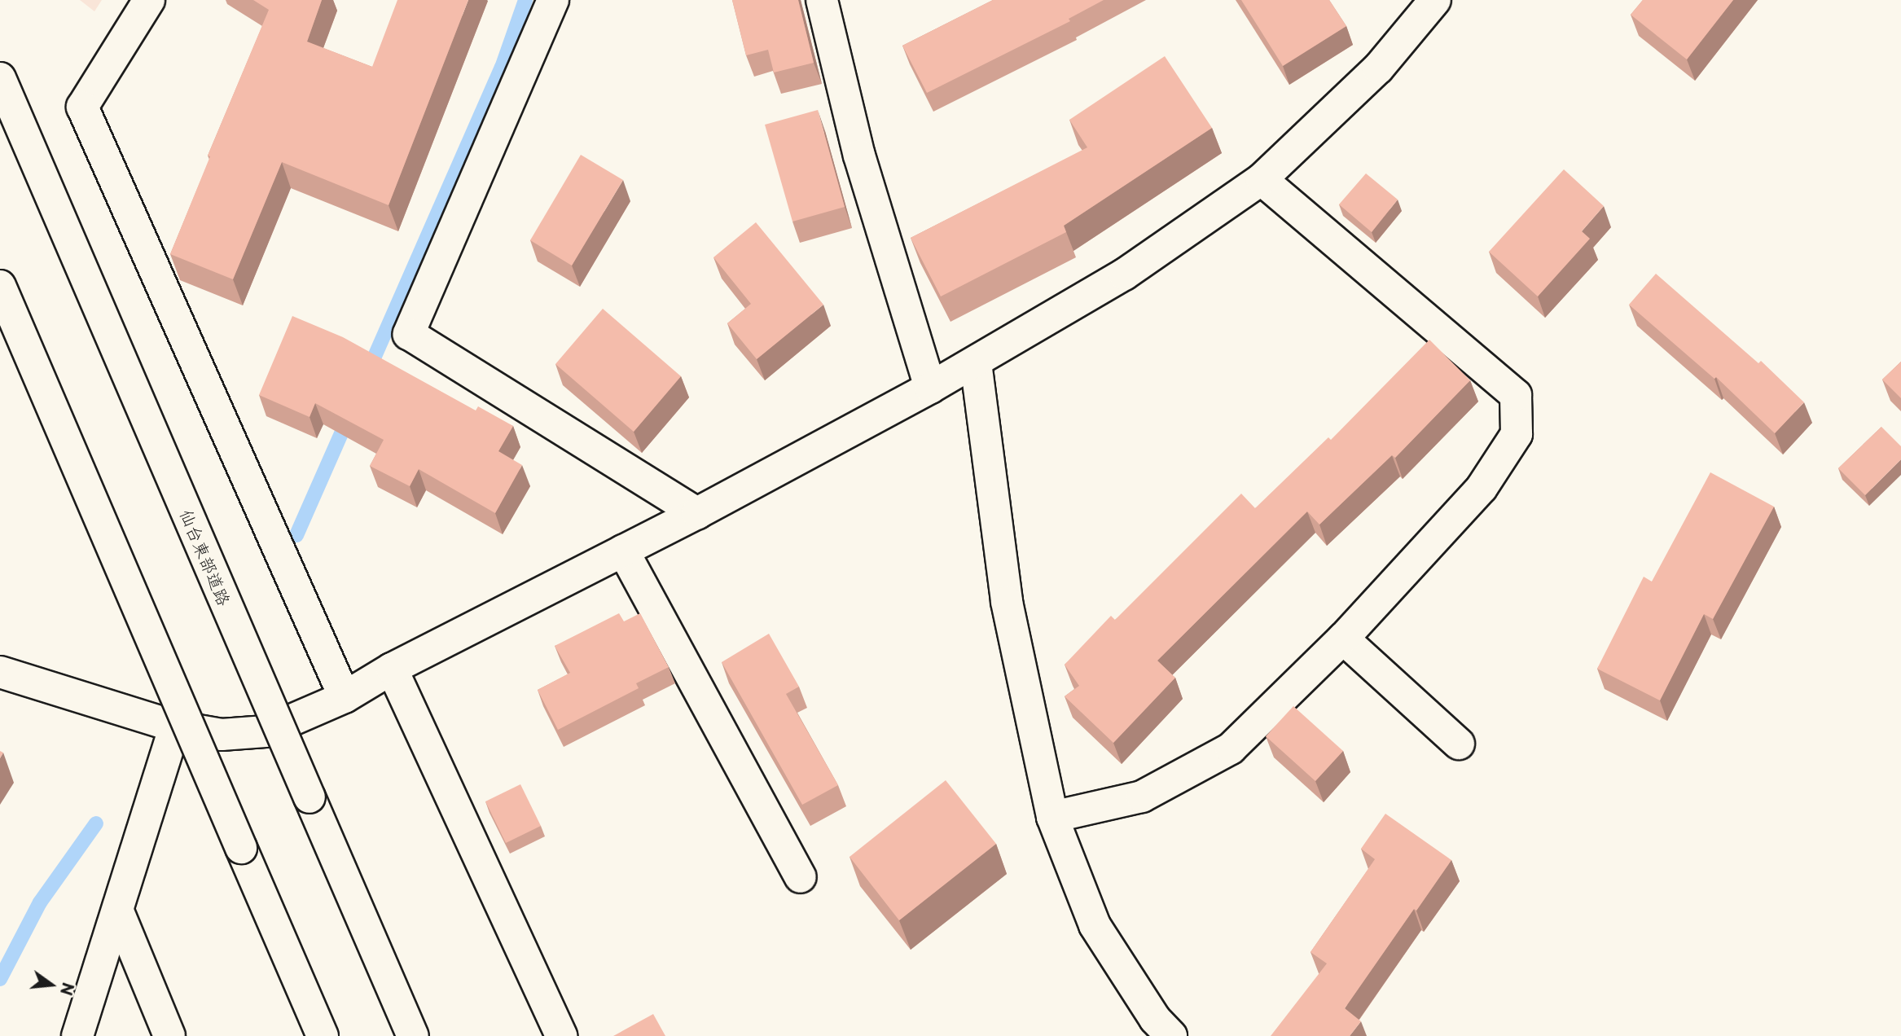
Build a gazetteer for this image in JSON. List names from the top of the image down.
{
  "streets": {
    "main road": ["仙台東部道路"]
  },
  "north": "right"
}
